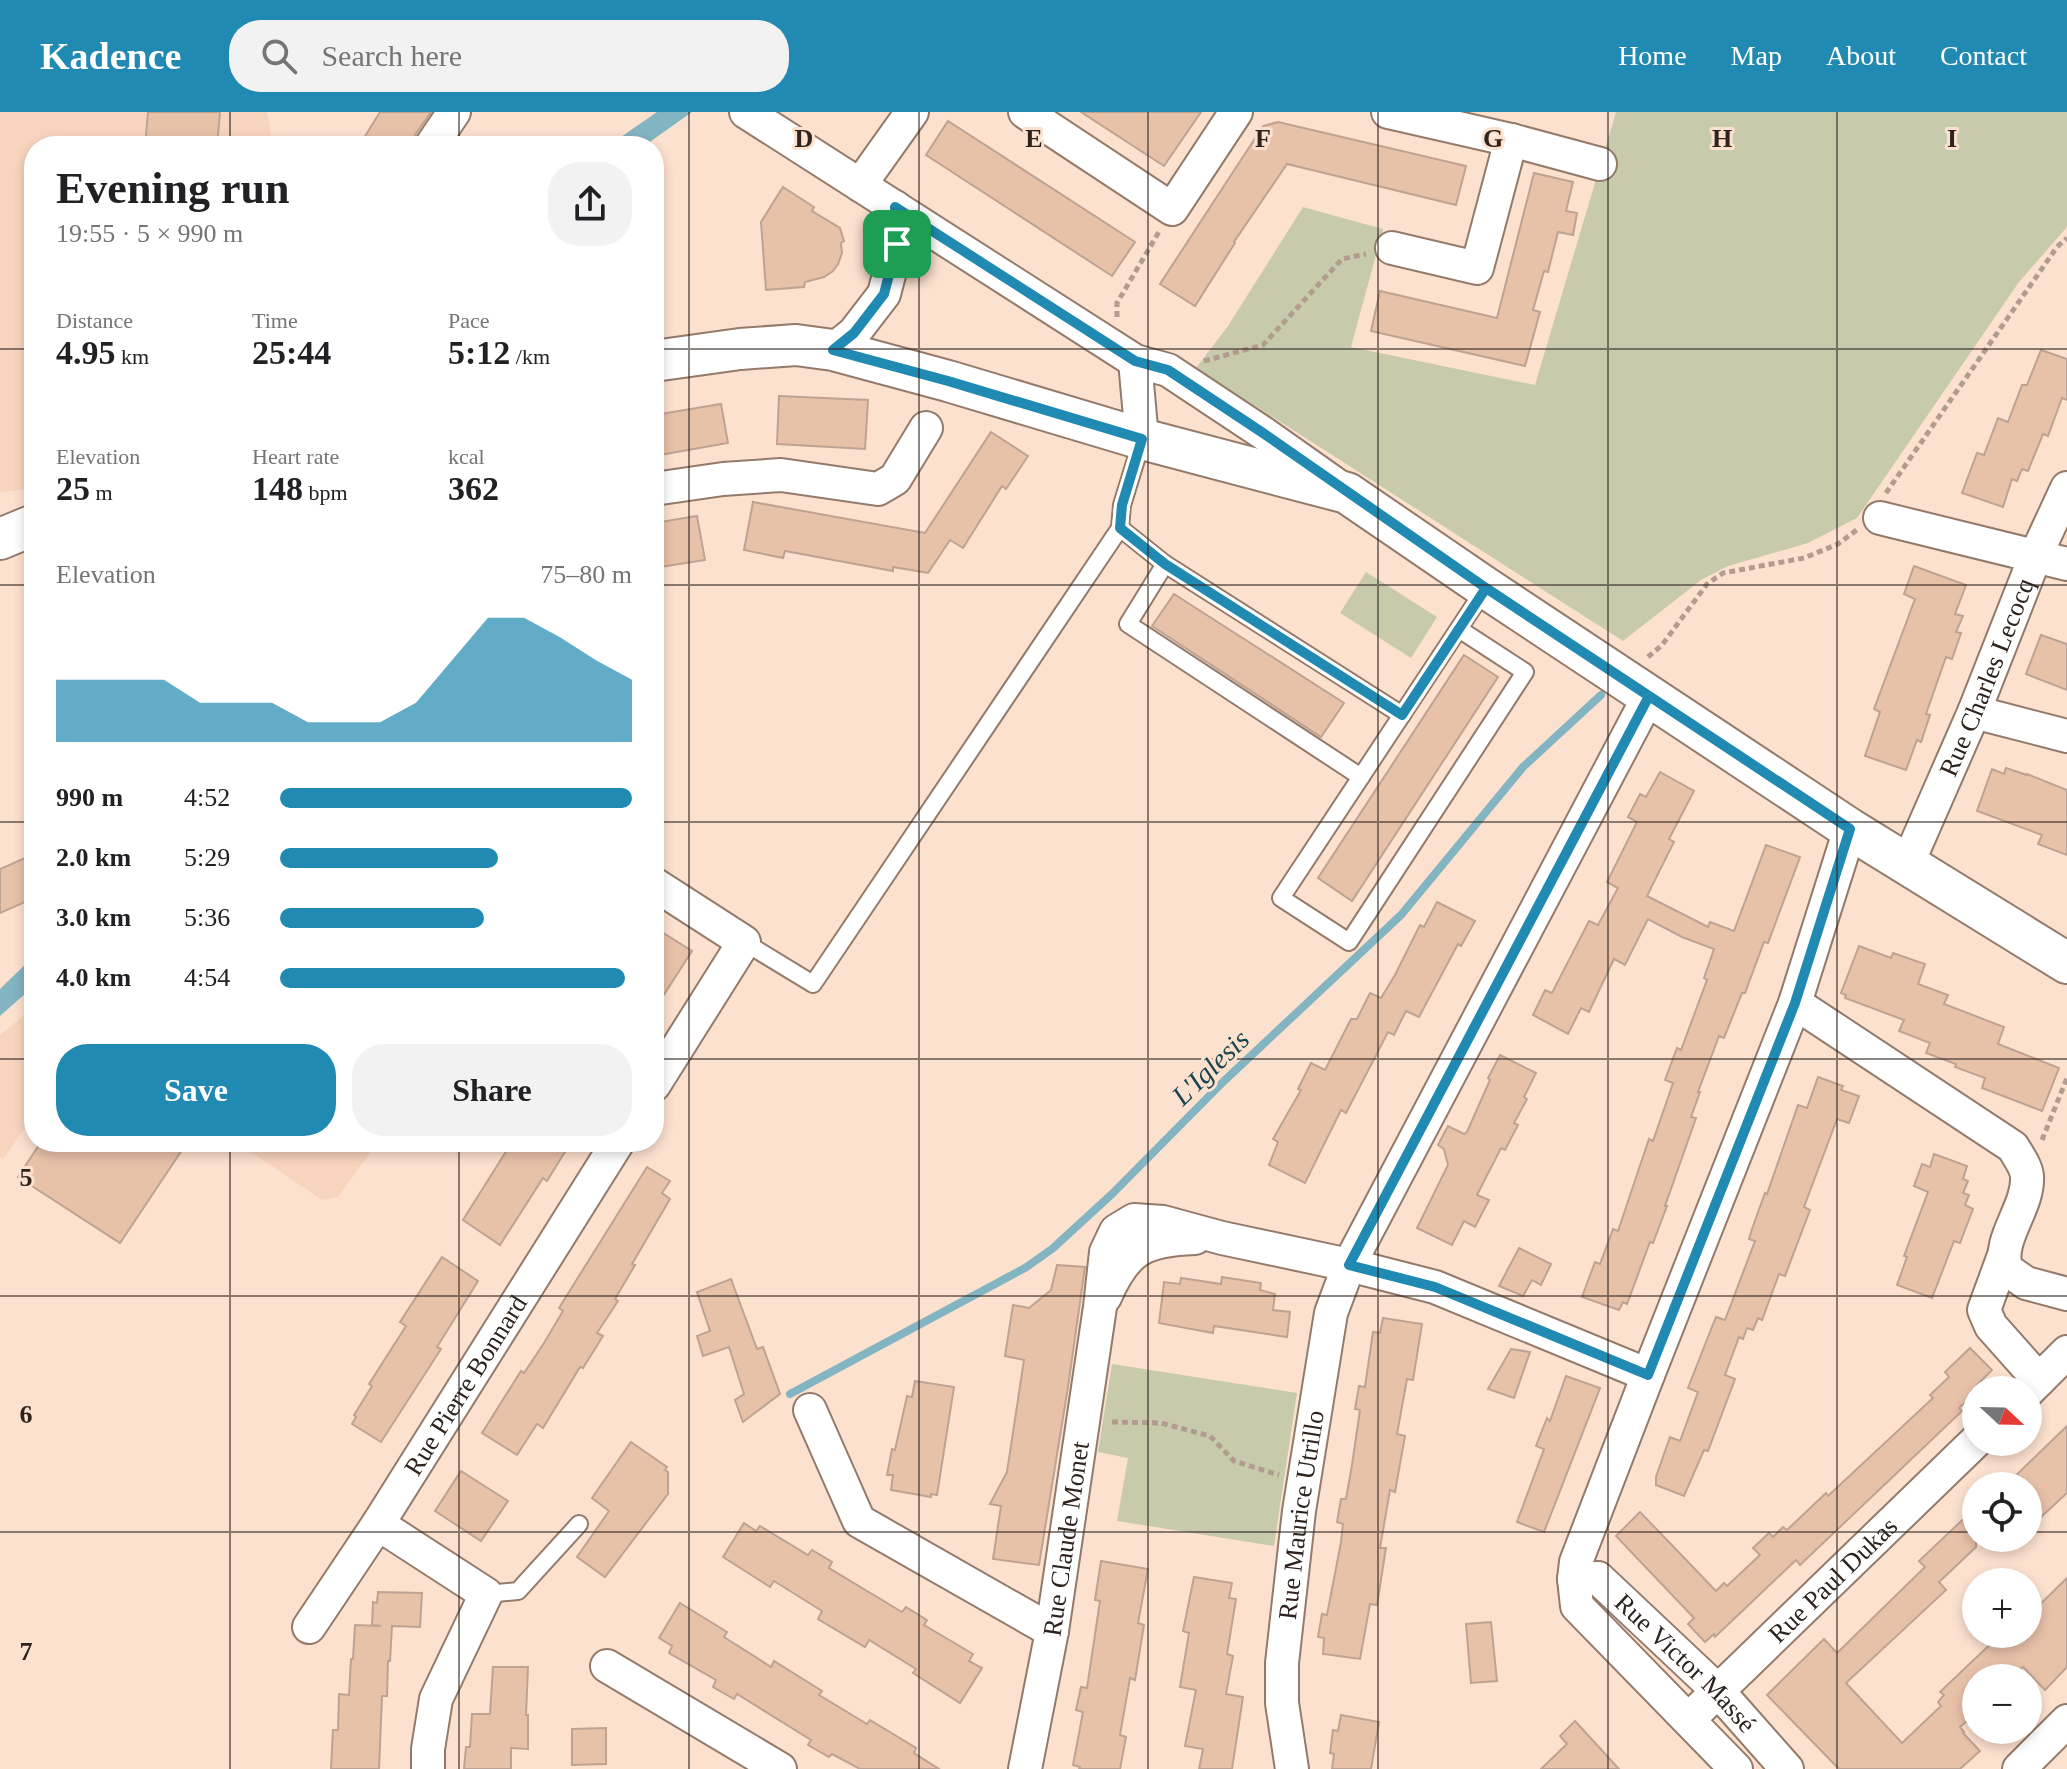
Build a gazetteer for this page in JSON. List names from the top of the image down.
{
  "streets": {
    "street": [
      "Rue Charles Lecocq",
      "Rue Pierre Bonnard",
      "Rue Maurice Utrillo",
      "Rue Claude Monet",
      "Rue Paul Dukas",
      "Rue Victor Massé"
    ]
  },
  "crossings": [
    ["Rue Maurice Utrillo", "Rue Claude Monet"],
    ["Rue Paul Dukas", "Rue Victor Massé"]
  ],
  "water": ["L'Iglesis"],
  "north": "right",
  "page": {
    "header": "Kadence",
    "search": "Search here",
    "nav": [
      "Home",
      "Map",
      "About",
      "Contact"
    ],
    "heading": ["Evening run", "19:55 · 5 × 990 m"],
    "stats": [
      ["Distance", "4.95 km"],
      ["Time", "25:44"],
      ["Pace", "5:12 /km"],
      ["Elevation", "25 m"],
      ["Heart rate", "148 bpm"],
      ["kcal", "362"]
    ],
    "chart": ["Elevation", "75–80 m"],
    "list": [
      {
        "name": "990 m",
        "note": "4:52"
      },
      {
        "name": "2.0 km",
        "note": "5:29"
      },
      {
        "name": "3.0 km",
        "note": "5:36"
      },
      {
        "name": "4.0 km",
        "note": "4:54"
      }
    ],
    "buttons": ["Save", "Share"],
    "map_buttons": ["+", "−"]
  },
  "grid": {
    "columns": [
      "D",
      "E",
      "F",
      "G",
      "H",
      "I"
    ],
    "rows": ["5", "6", "7"]
  }
}
